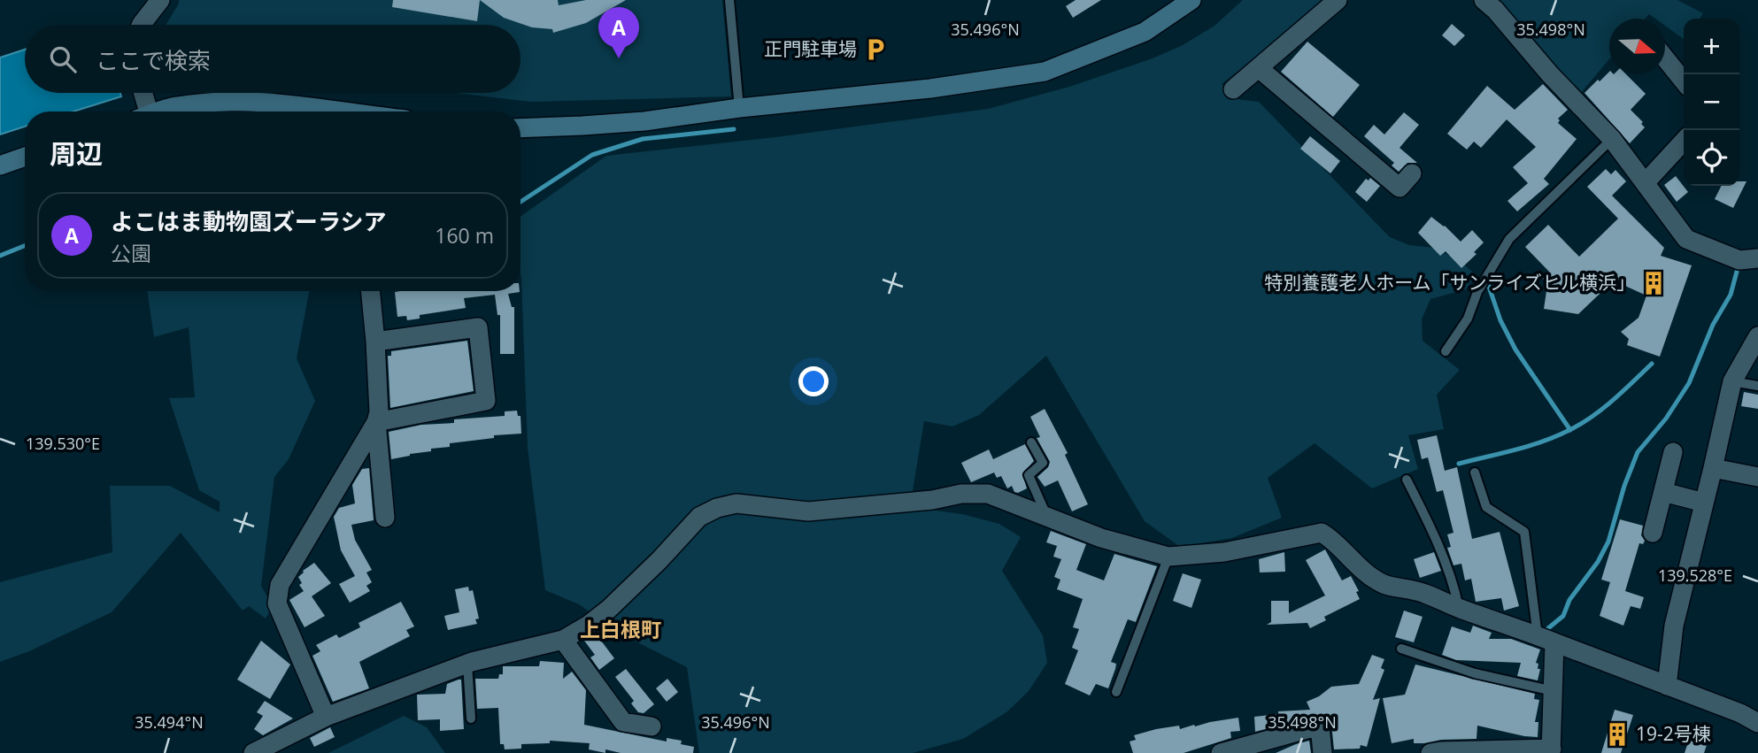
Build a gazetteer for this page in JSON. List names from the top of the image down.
{
  "districts": ["上白根町"],
  "places": {
    "parking": ["正門駐車場"],
    "building": ["特別養護老人ホーム「サンライズヒル横浜」", "19-2号棟"]
  },
  "north": "right",
  "page": {
    "pins": "A",
    "map_buttons": ["+", "−"],
    "search": "ここで検索",
    "heading": "周辺",
    "list": [
      {
        "mark": "A",
        "name": "よこはま動物園ズーラシア",
        "note": "公園",
        "value": "160 m"
      }
    ]
  },
  "coordinates": [
    "35.496°N",
    "35.498°N",
    "139.530°E",
    "139.528°E",
    "35.494°N"
  ]
}
